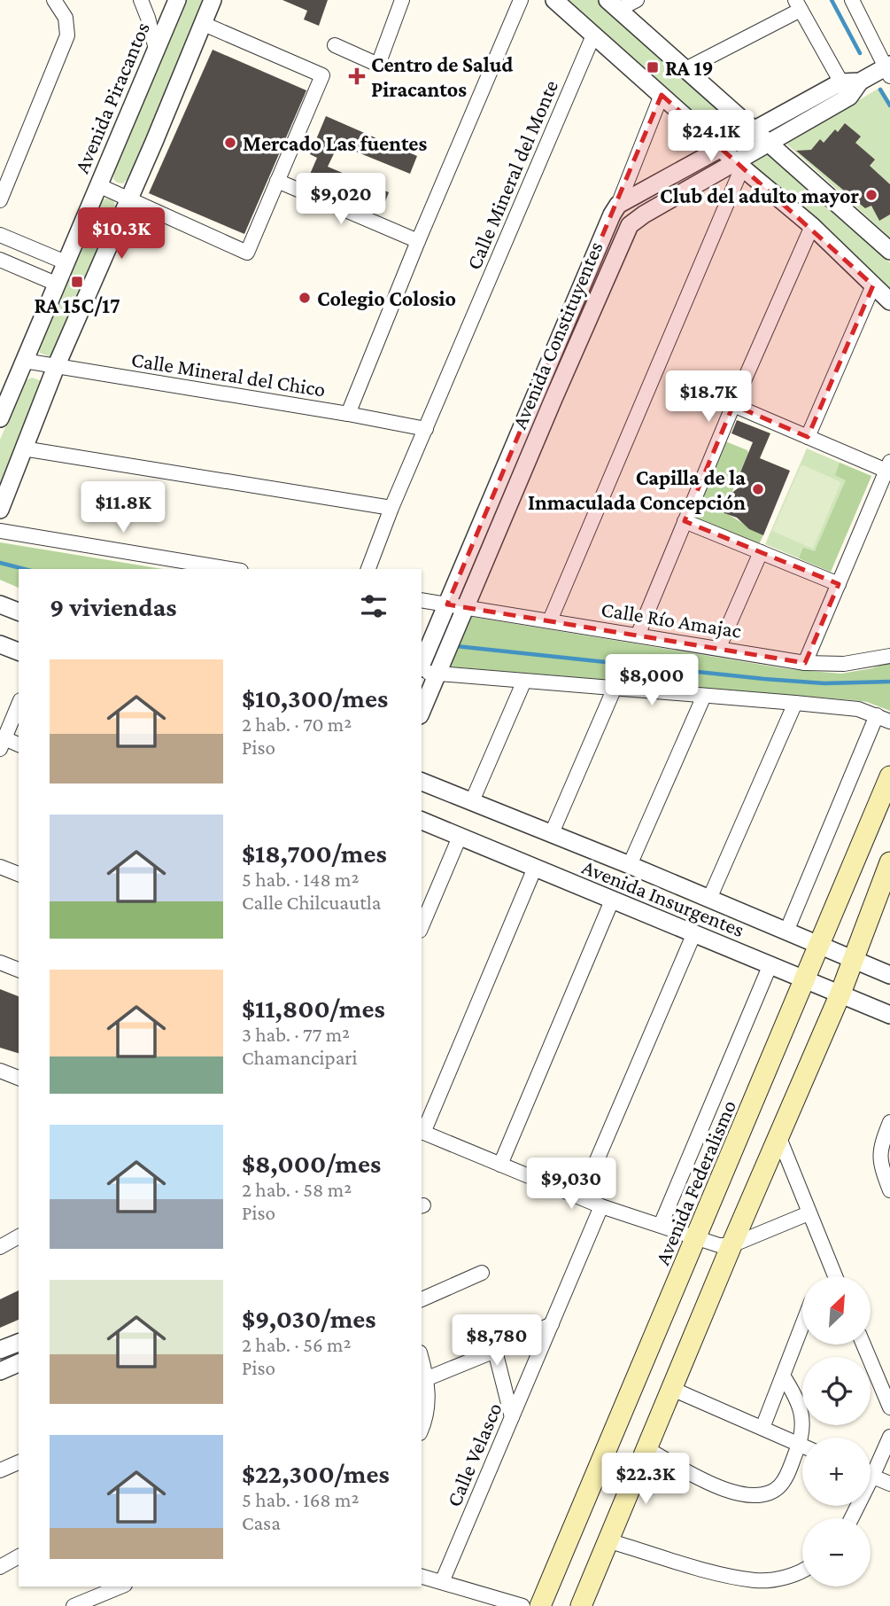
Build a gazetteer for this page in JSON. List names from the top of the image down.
{
  "streets": {
    "main road": ["Avenida Federalismo"],
    "street": [
      "Avenida Piracantos",
      "Calle Mineral del Monte",
      "Avenida Constituyentes",
      "Calle Mineral del Chico",
      "Calle Río Amajac",
      "Avenida Insurgentes",
      "Calle Velasco"
    ]
  },
  "crossings": [
    ["Avenida Piracantos", "Calle Mineral del Chico"],
    ["Calle Mineral del Monte", "Calle Mineral del Chico"],
    ["Avenida Constituyentes", "Calle Río Amajac"],
    ["Avenida Insurgentes", "Avenida Federalismo"]
  ],
  "places": {
    "transit": ["RA 19", "RA 15C/17"],
    "health": ["Centro de Salud Piracantos"],
    "other": [
      "Mercado Las fuentes",
      "Club del adulto mayor",
      "Colegio Colosio",
      "Capilla de la Inmaculada Concepción"
    ]
  },
  "north": "top right",
  "page": {
    "price": [
      "$24.1K",
      "$9,020",
      "$10.3K",
      "$18.7K",
      "$11.8K",
      "$8,000",
      "$9,030",
      "$8,780",
      "$22.3K"
    ],
    "heading": "9 viviendas",
    "list": [
      {
        "name": "$10,300/mes",
        "note": "2 hab. · 70 m² · Piso"
      },
      {
        "name": "$18,700/mes",
        "note": "5 hab. · 148 m² · Calle Chilcuautla"
      },
      {
        "name": "$11,800/mes",
        "note": "3 hab. · 77 m² · Chamancipari"
      },
      {
        "name": "$8,000/mes",
        "note": "2 hab. · 58 m² · Piso"
      },
      {
        "name": "$9,030/mes",
        "note": "2 hab. · 56 m² · Piso"
      },
      {
        "name": "$22,300/mes",
        "note": "5 hab. · 168 m² · Casa"
      }
    ],
    "map_buttons": ["+", "−"]
  }
}
